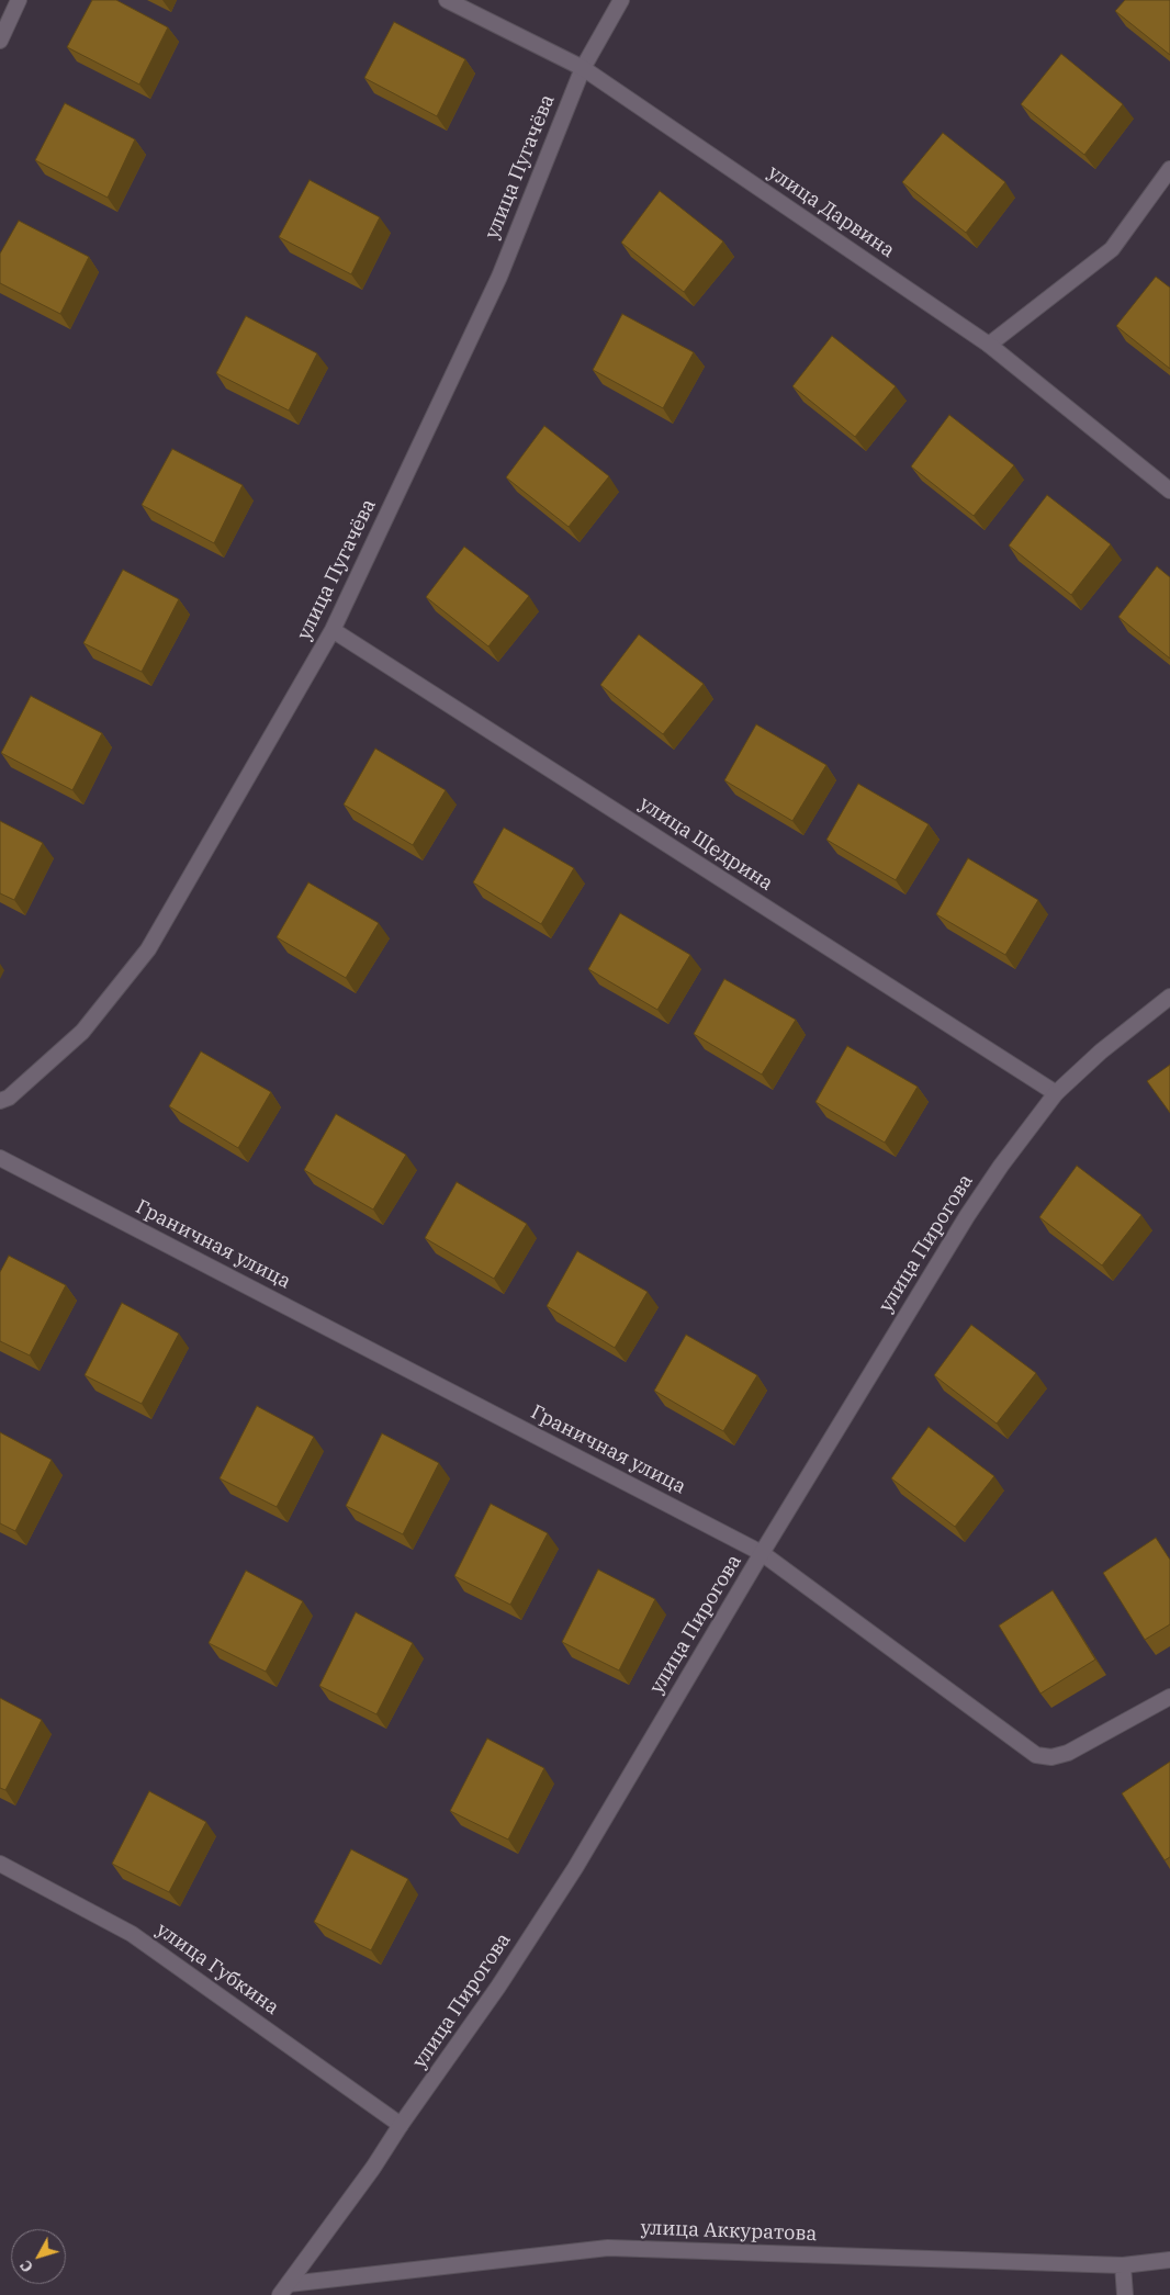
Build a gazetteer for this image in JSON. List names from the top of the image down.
{
  "streets": {
    "street": [
      "улица Пугачёва",
      "улица Дарвина",
      "улица Щедрина",
      "улица Пирогова",
      "Граничная улица",
      "улица Губкина",
      "улица Аккуратова"
    ]
  },
  "crossings": [
    ["улица Пугачёва", "улица Дарвина"],
    ["улица Пугачёва", "улица Щедрина"],
    ["улица Щедрина", "улица Пирогова"],
    ["улица Пирогова", "Граничная улица"],
    ["улица Пирогова", "улица Губкина"],
    ["улица Пирогова", "улица Аккуратова"]
  ],
  "north": "bottom left"
}
